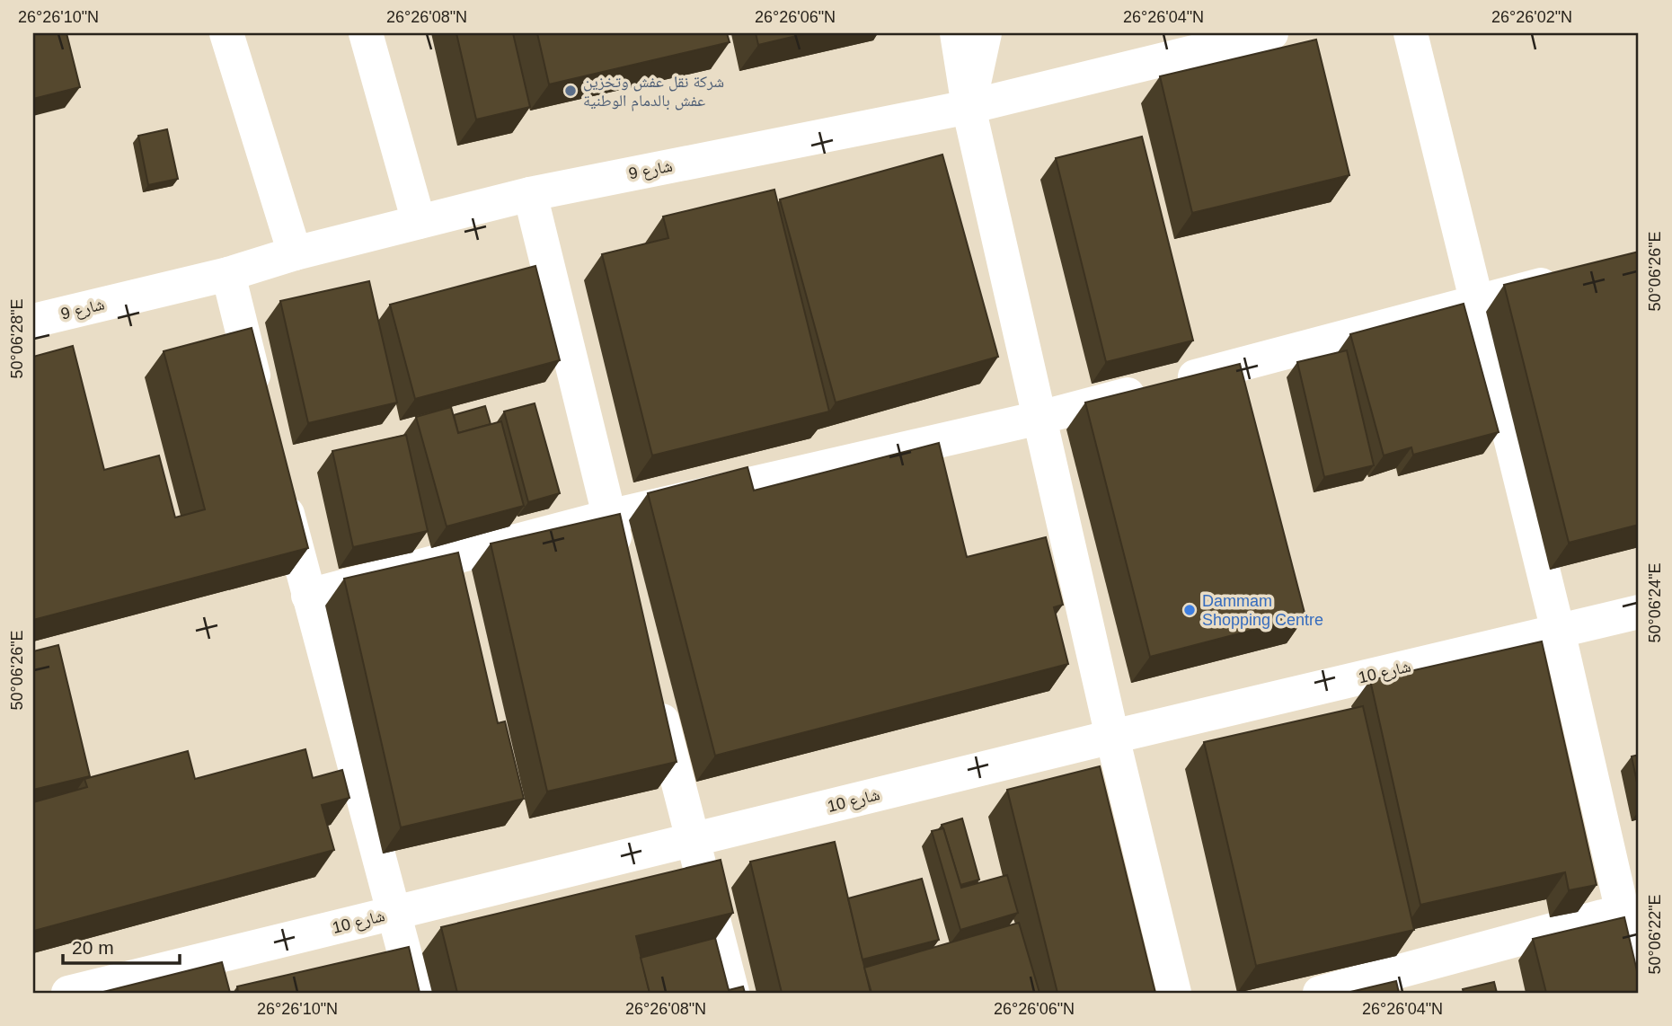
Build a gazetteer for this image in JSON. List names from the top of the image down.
{
  "streets": {
    "street": ["شارع 9", "شارع 10"]
  },
  "places": ["شركة نقل عفش وتخزين عفش بالدمام الوطنية", "Dammam Shopping Centre"],
  "scale_bar": "20 m",
  "coordinates": [
    "26°26'10\"N",
    "26°26'08\"N",
    "26°26'06\"N",
    "26°26'04\"N",
    "26°26'02\"N",
    "50°06'26\"E",
    "50°06'28\"E",
    "50°06'24\"E",
    "50°06'22\"E"
  ]
}
